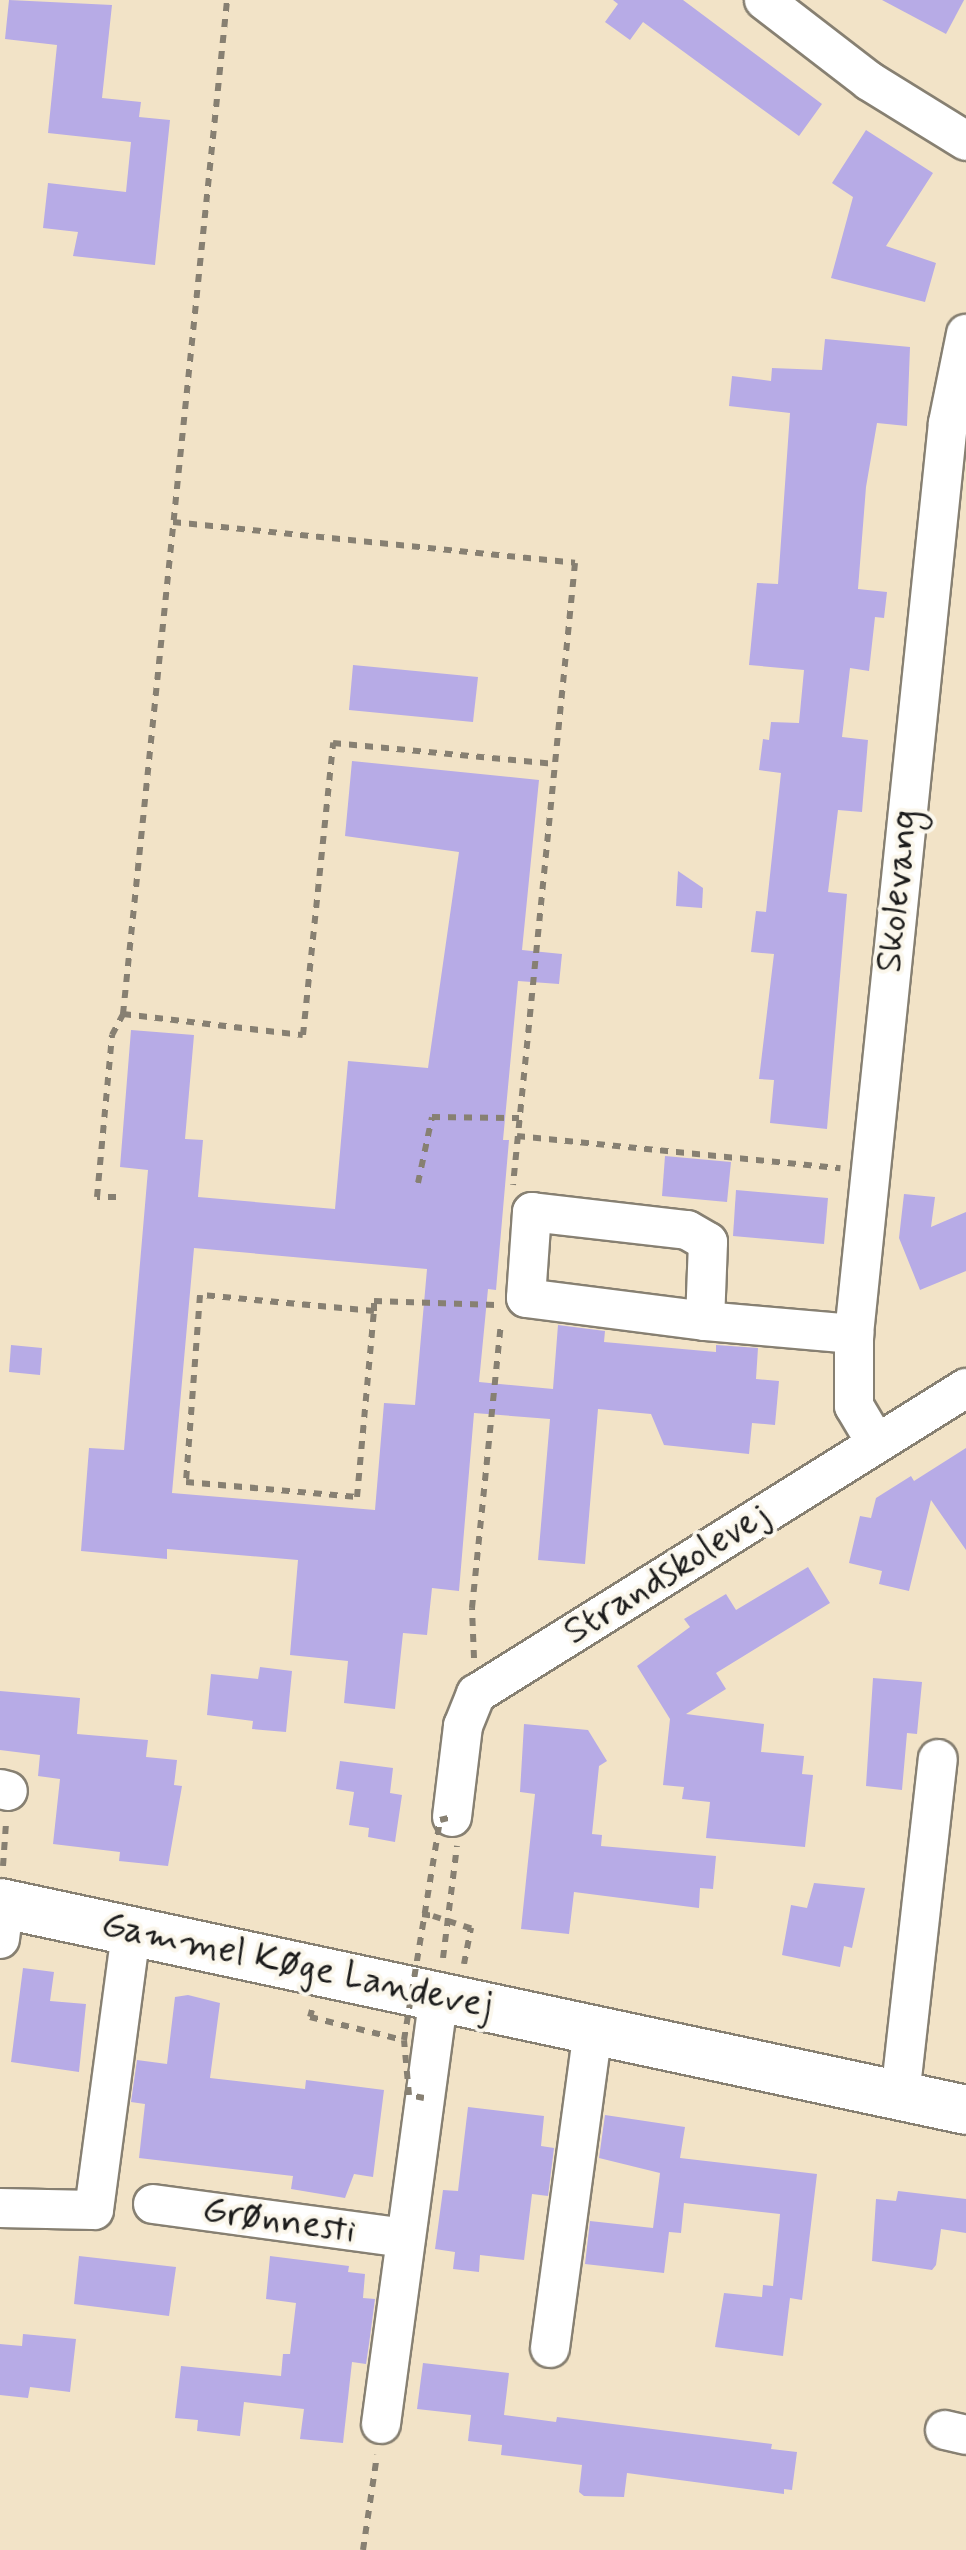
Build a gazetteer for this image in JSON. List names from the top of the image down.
{
  "streets": {
    "main road": ["Gammel Køge Landevej"],
    "street": ["Skolevang", "Strandskolevej", "Grønnesti"]
  },
  "crossings": [
    ["Skolevang", "Strandskolevej"],
    ["Gammel Køge Landevej", "Grønnesti"]
  ]
}
